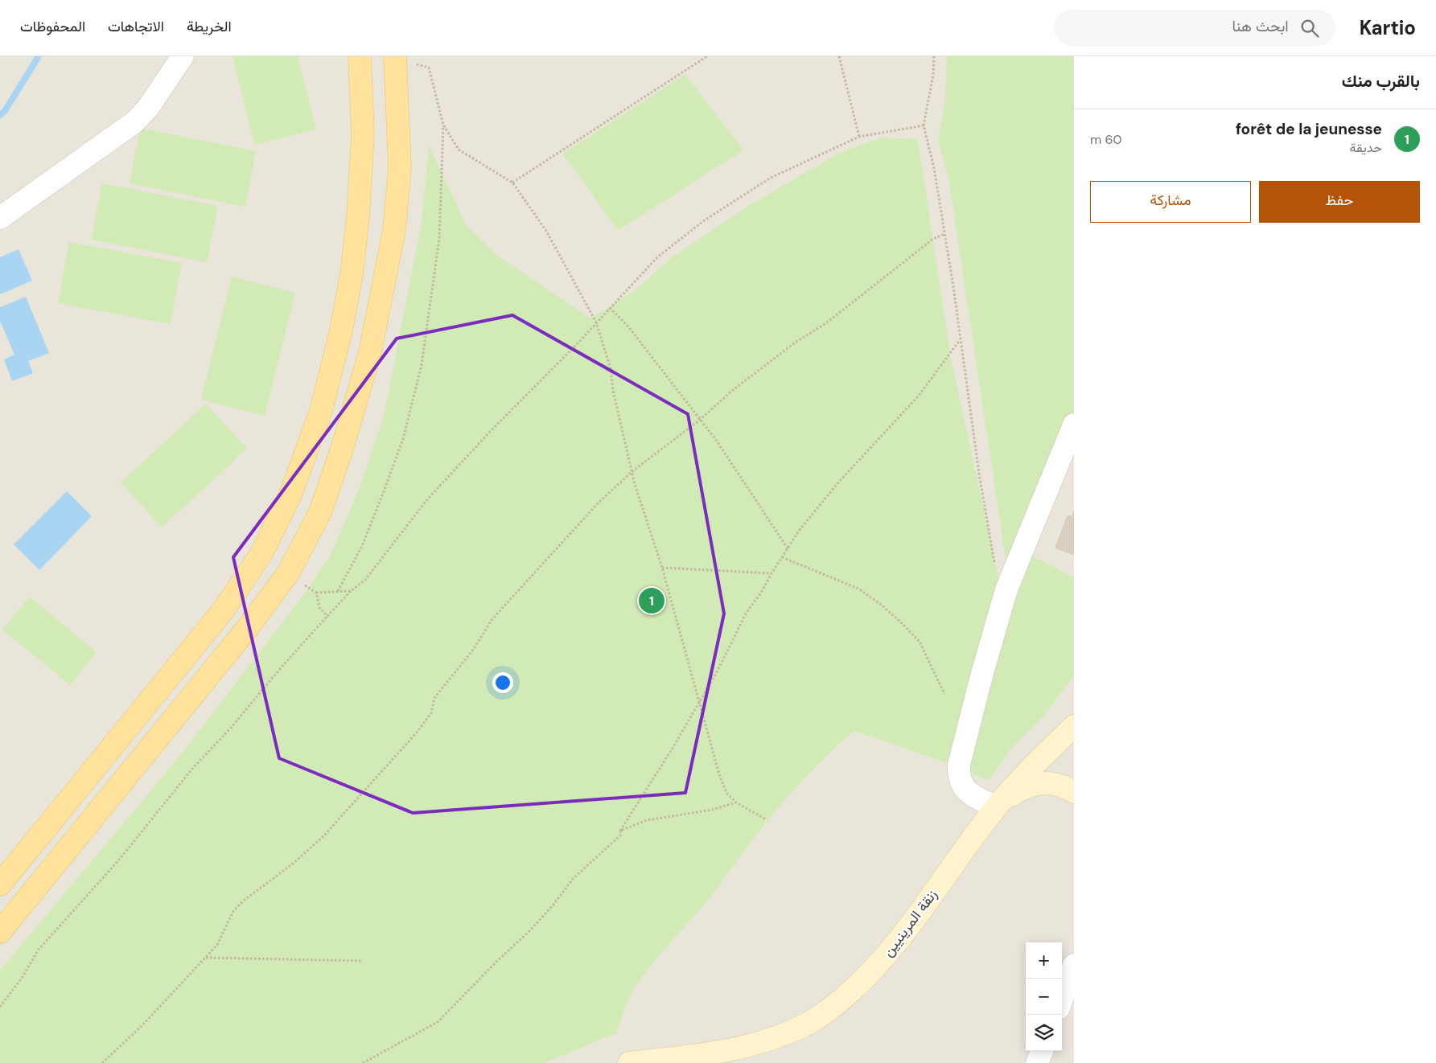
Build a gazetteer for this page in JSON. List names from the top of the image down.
{
  "streets": {
    "main road": ["زنقة المرينيين"]
  },
  "page": {
    "header": "Kartio",
    "search": "ابحث هنا",
    "nav": ["الخريطة", "الاتجاهات", "المحفوظات"],
    "heading": "بالقرب منك",
    "list": [
      {
        "mark": "1",
        "name": "forêt de la jeunesse",
        "note": "حديقة",
        "value": "60 m"
      }
    ],
    "buttons": ["حفظ", "مشاركة"],
    "pins": "1",
    "map_buttons": ["+", "−"]
  }
}
